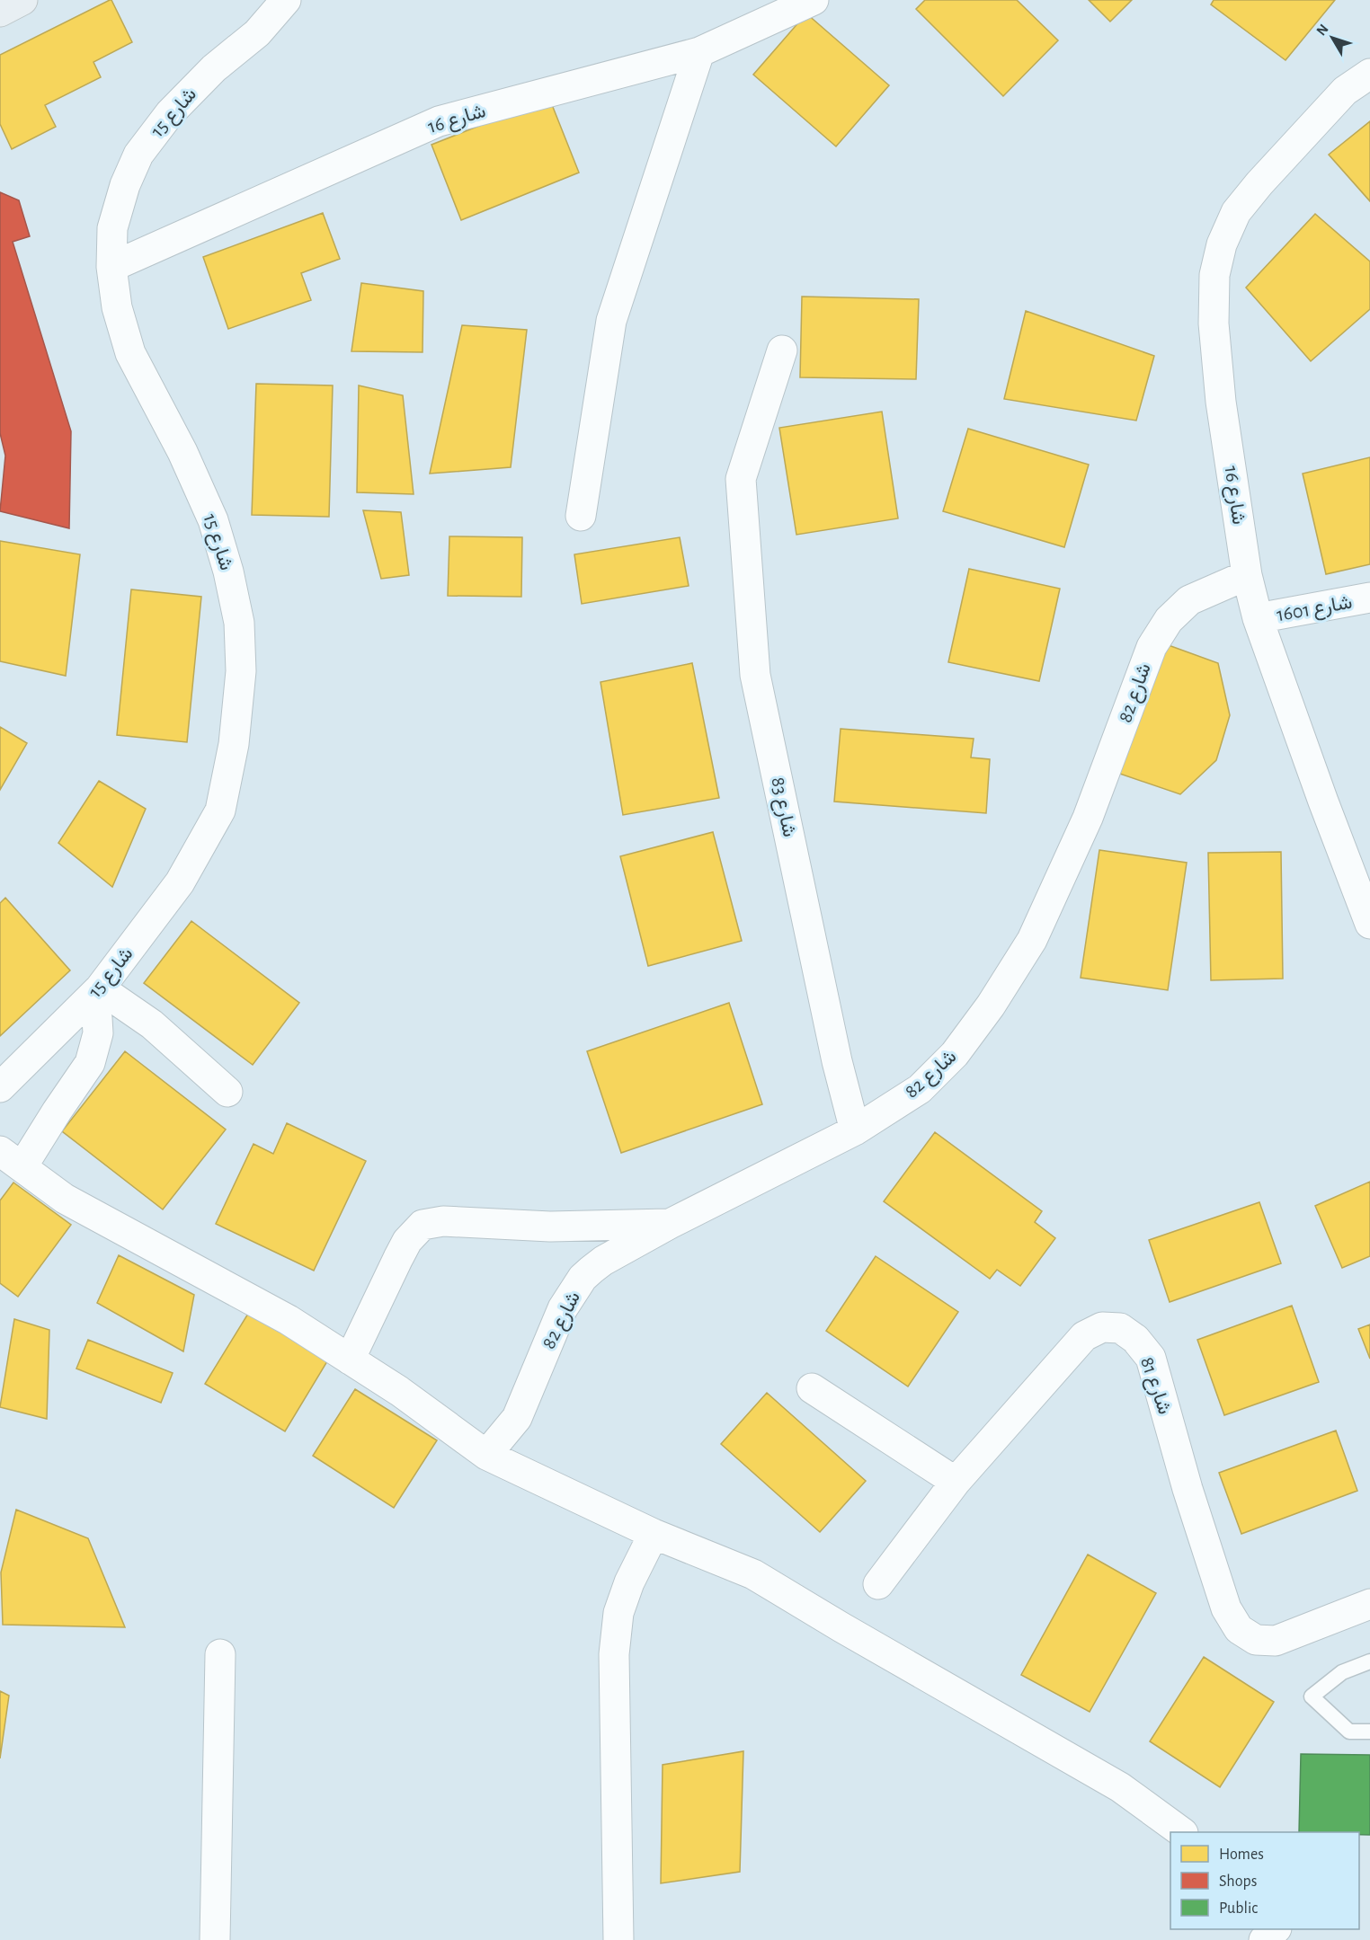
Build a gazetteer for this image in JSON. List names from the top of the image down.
{
  "streets": {
    "street": [
      "شارع 15",
      "شارع 16",
      "شارع 1601",
      "شارع 82",
      "شارع 83",
      "شارع 81"
    ]
  },
  "crossings": [
    ["شارع 15", "شارع 16"],
    ["شارع 16", "شارع 1601"],
    ["شارع 16", "شارع 82"],
    ["شارع 82", "شارع 83"]
  ],
  "legend": ["Homes", "Shops", "Public"],
  "north": "top left"
}
